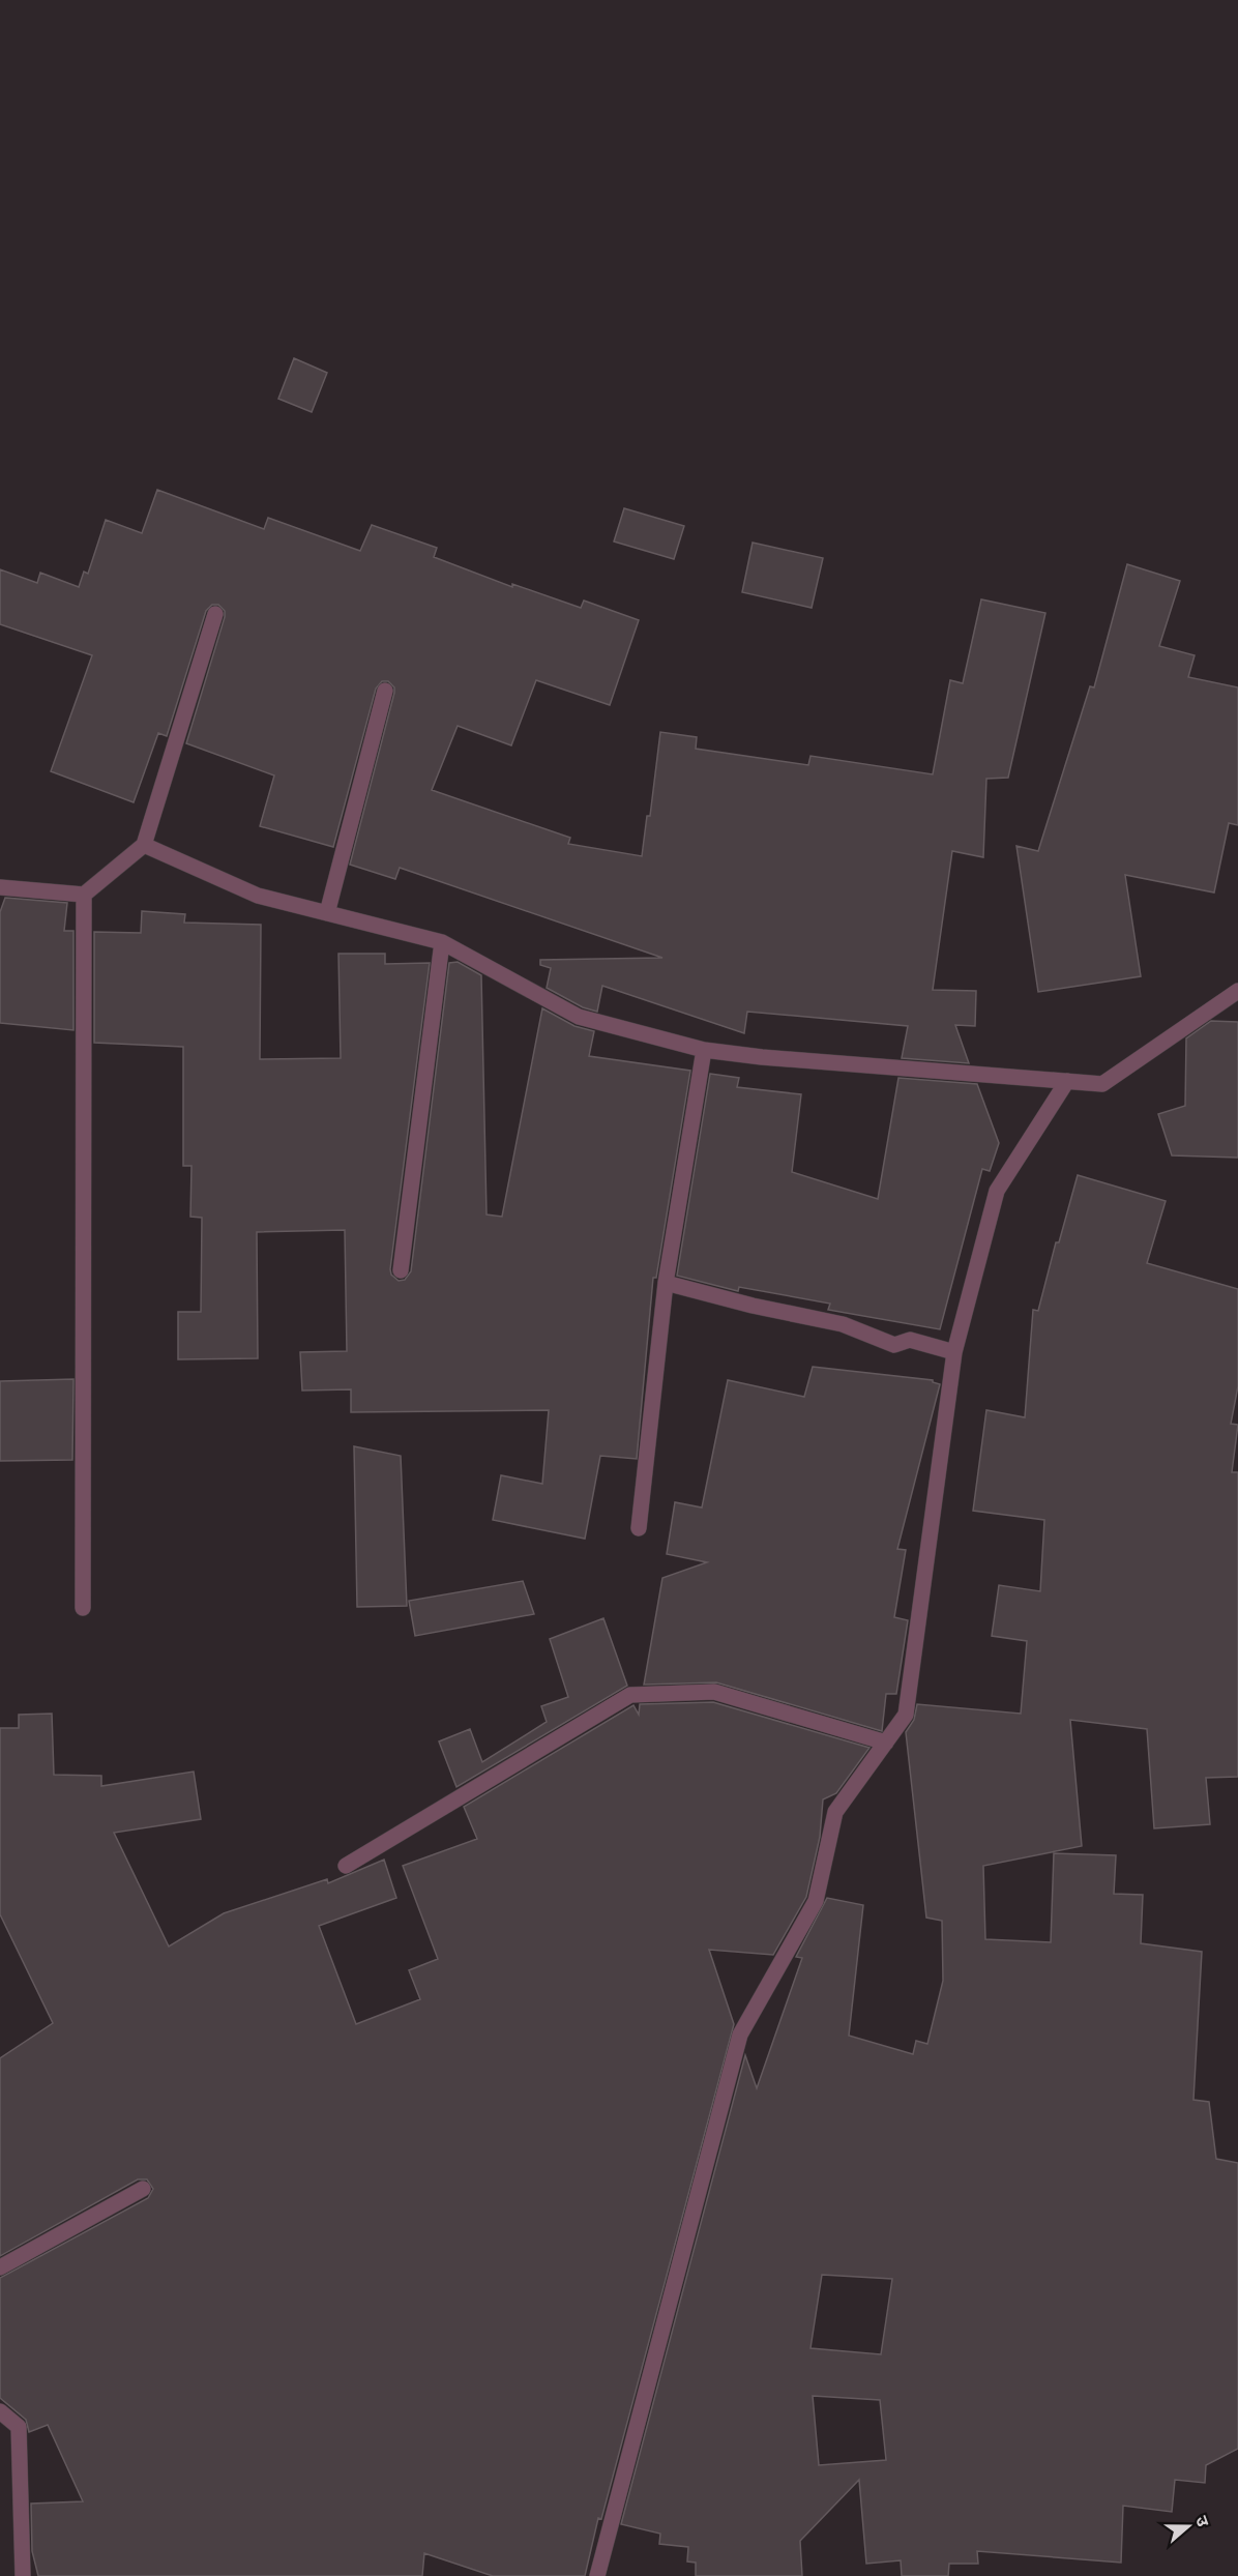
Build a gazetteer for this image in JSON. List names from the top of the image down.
{
  "north": "right"
}
